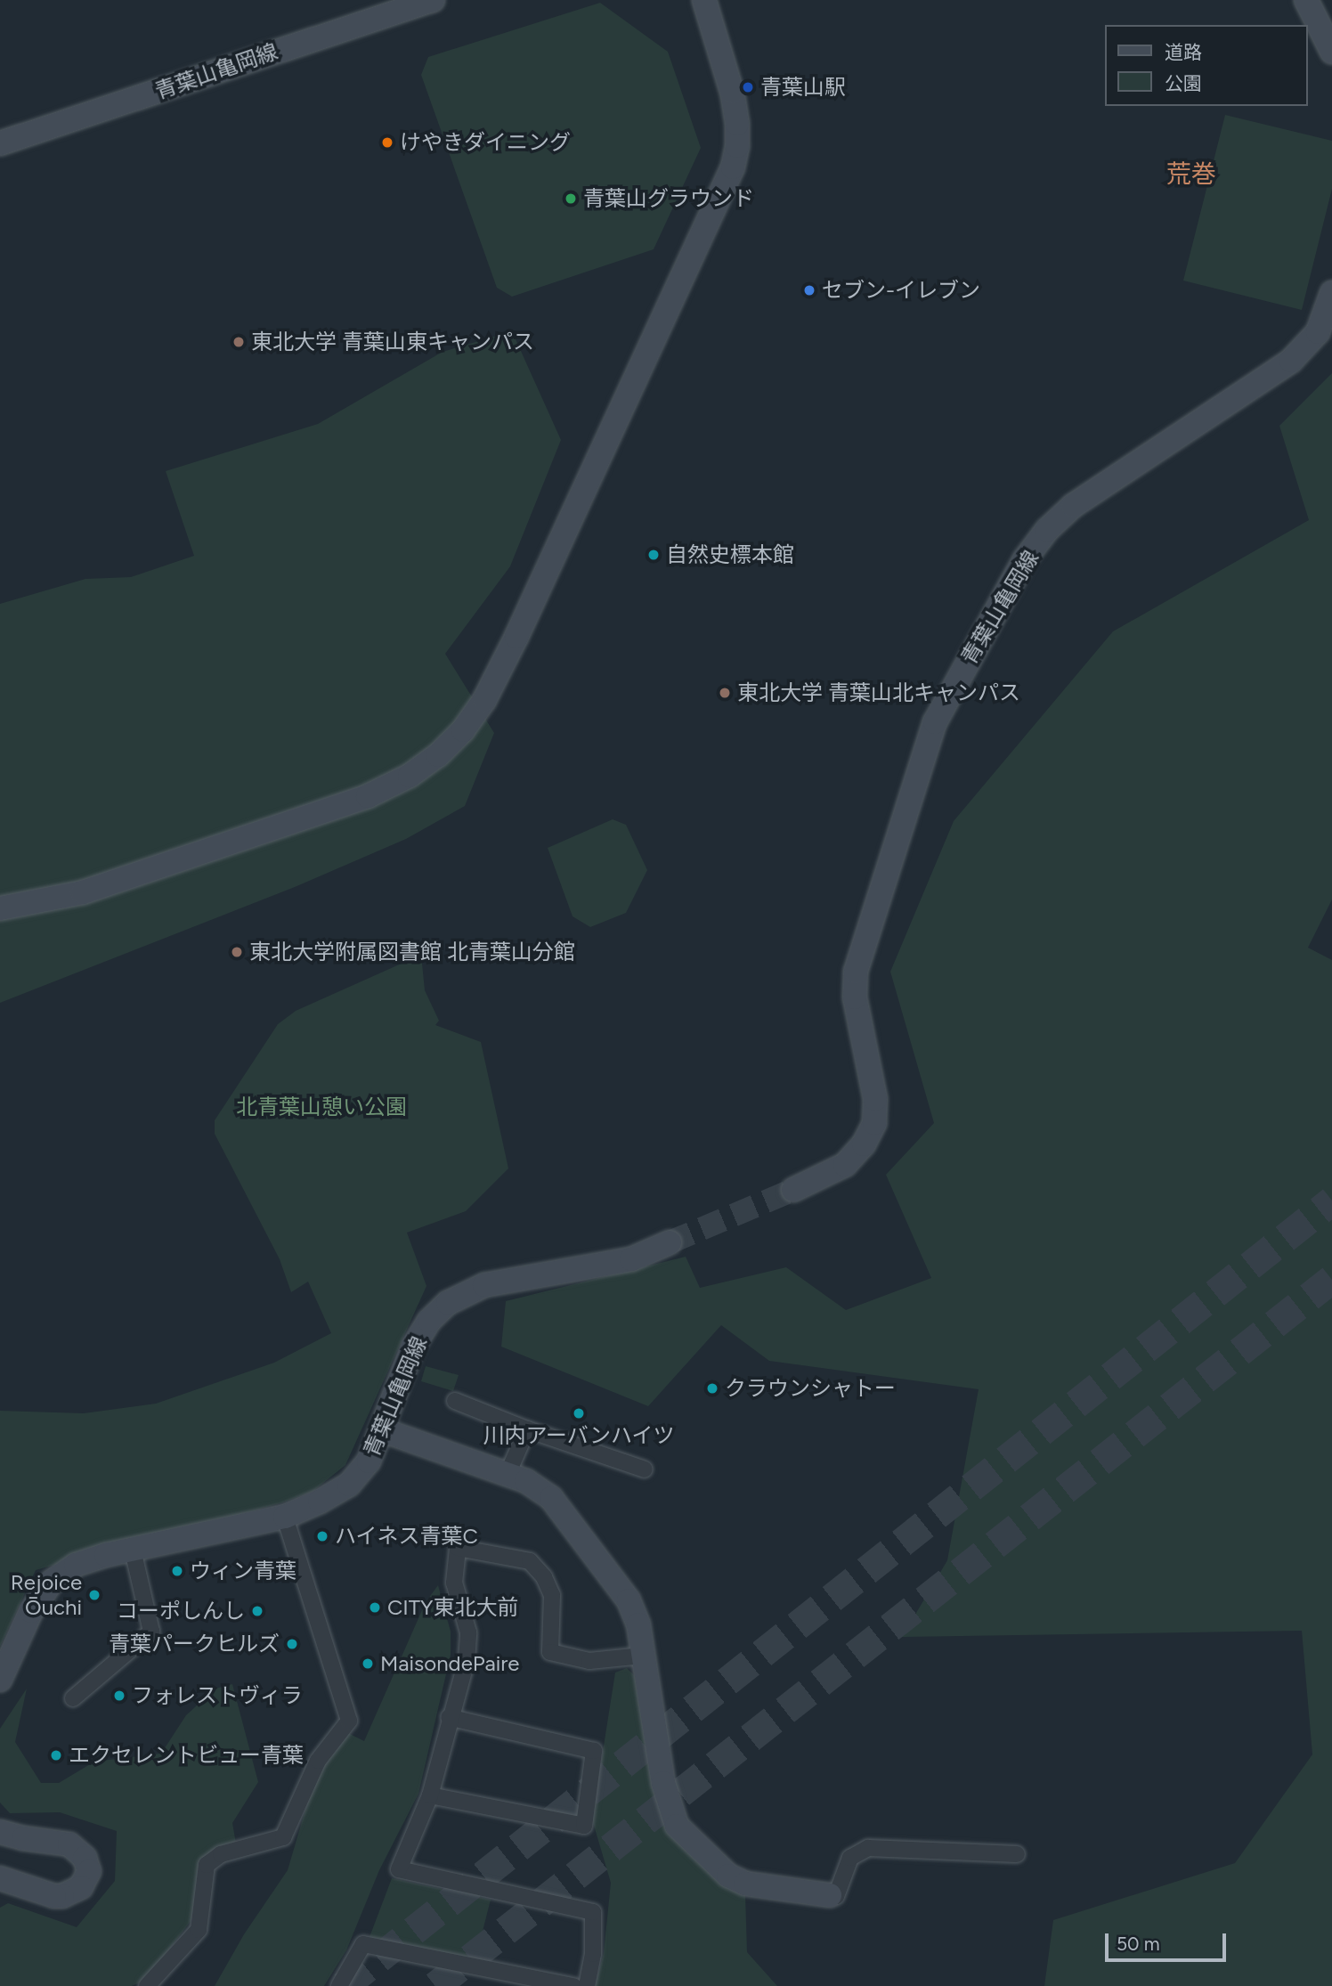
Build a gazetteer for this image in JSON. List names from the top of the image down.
{
  "streets": {
    "street": ["青葉山亀岡線"]
  },
  "districts": ["荒巻"],
  "parks": ["北青葉山憩い公園"],
  "places": [
    "青葉山駅",
    "けやきダイニング",
    "青葉山グラウンド",
    "セブン-イレブン",
    "東北大学 青葉山東キャンパス",
    "自然史標本館",
    "東北大学 青葉山北キャンパス",
    "東北大学附属図書館 北青葉山分館",
    "クラウンシャトー",
    "川内アーバンハイツ",
    "ハイネス青葉C",
    "ウィン青葉",
    "Rejoice Ōuchi",
    "CITY東北大前",
    "コーポしんし",
    "青葉パークヒルズ",
    "MaisondePaire",
    "フォレストヴィラ",
    "エクセレントビュー青葉"
  ],
  "legend": ["道路", "公園"],
  "scale_bar": "50 m"
}
